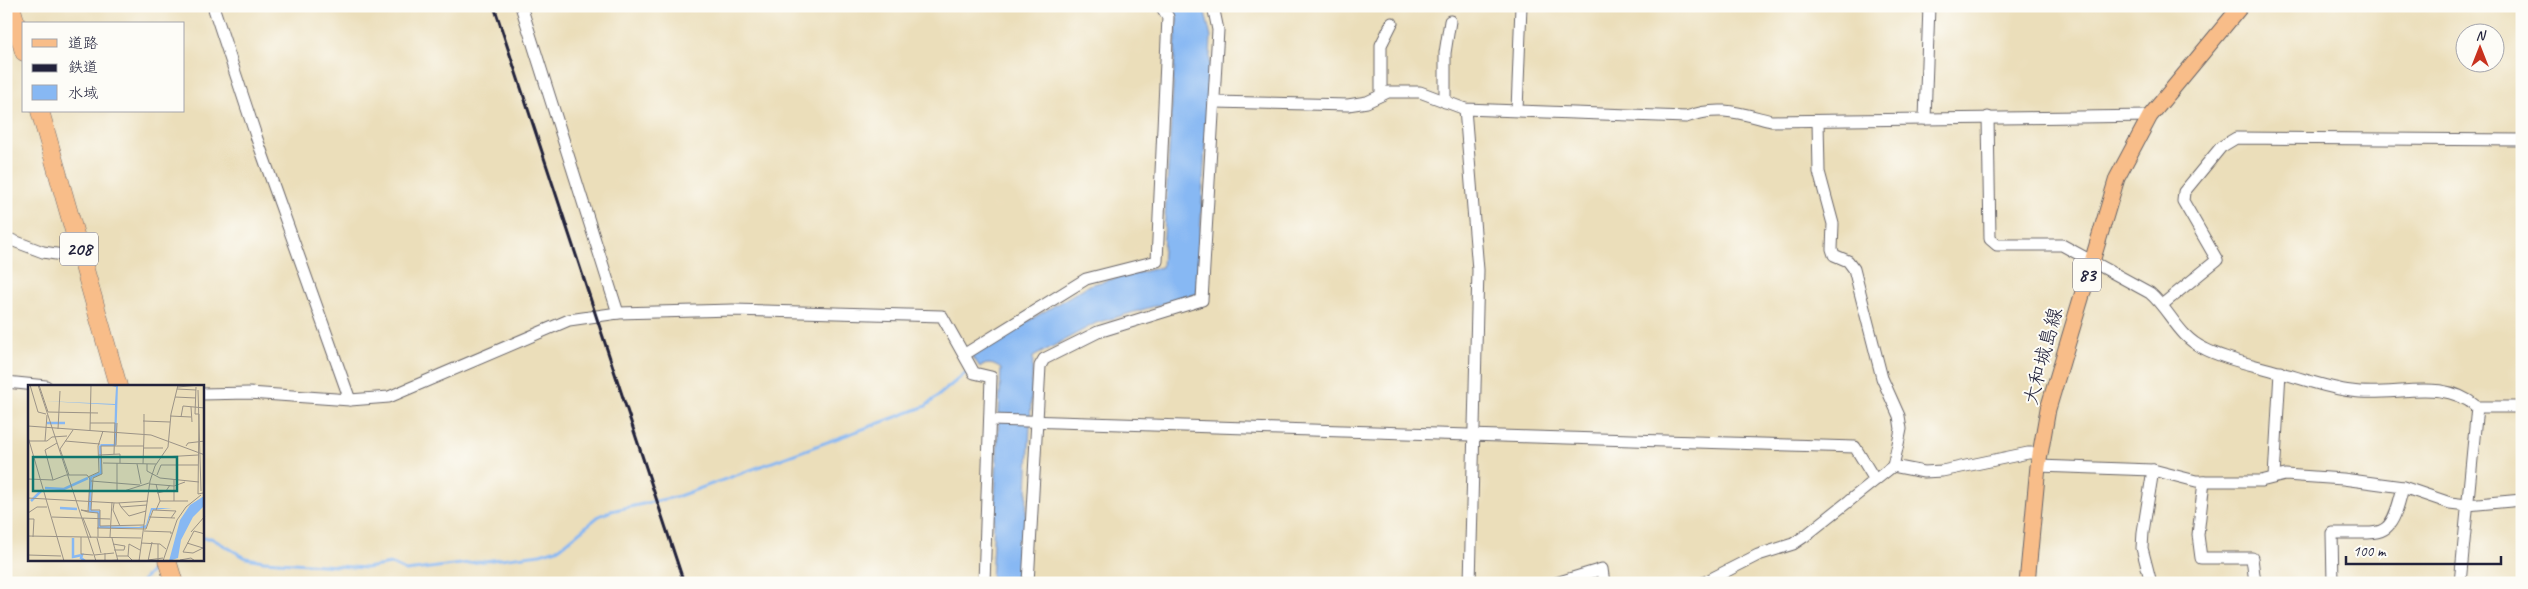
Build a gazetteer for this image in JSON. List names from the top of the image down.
{
  "streets": {
    "highway": ["208"],
    "main road": ["83", "大和城島線"]
  },
  "legend": ["道路", "鉄道", "水域"],
  "scale_bar": "100 m",
  "north": "top"
}
